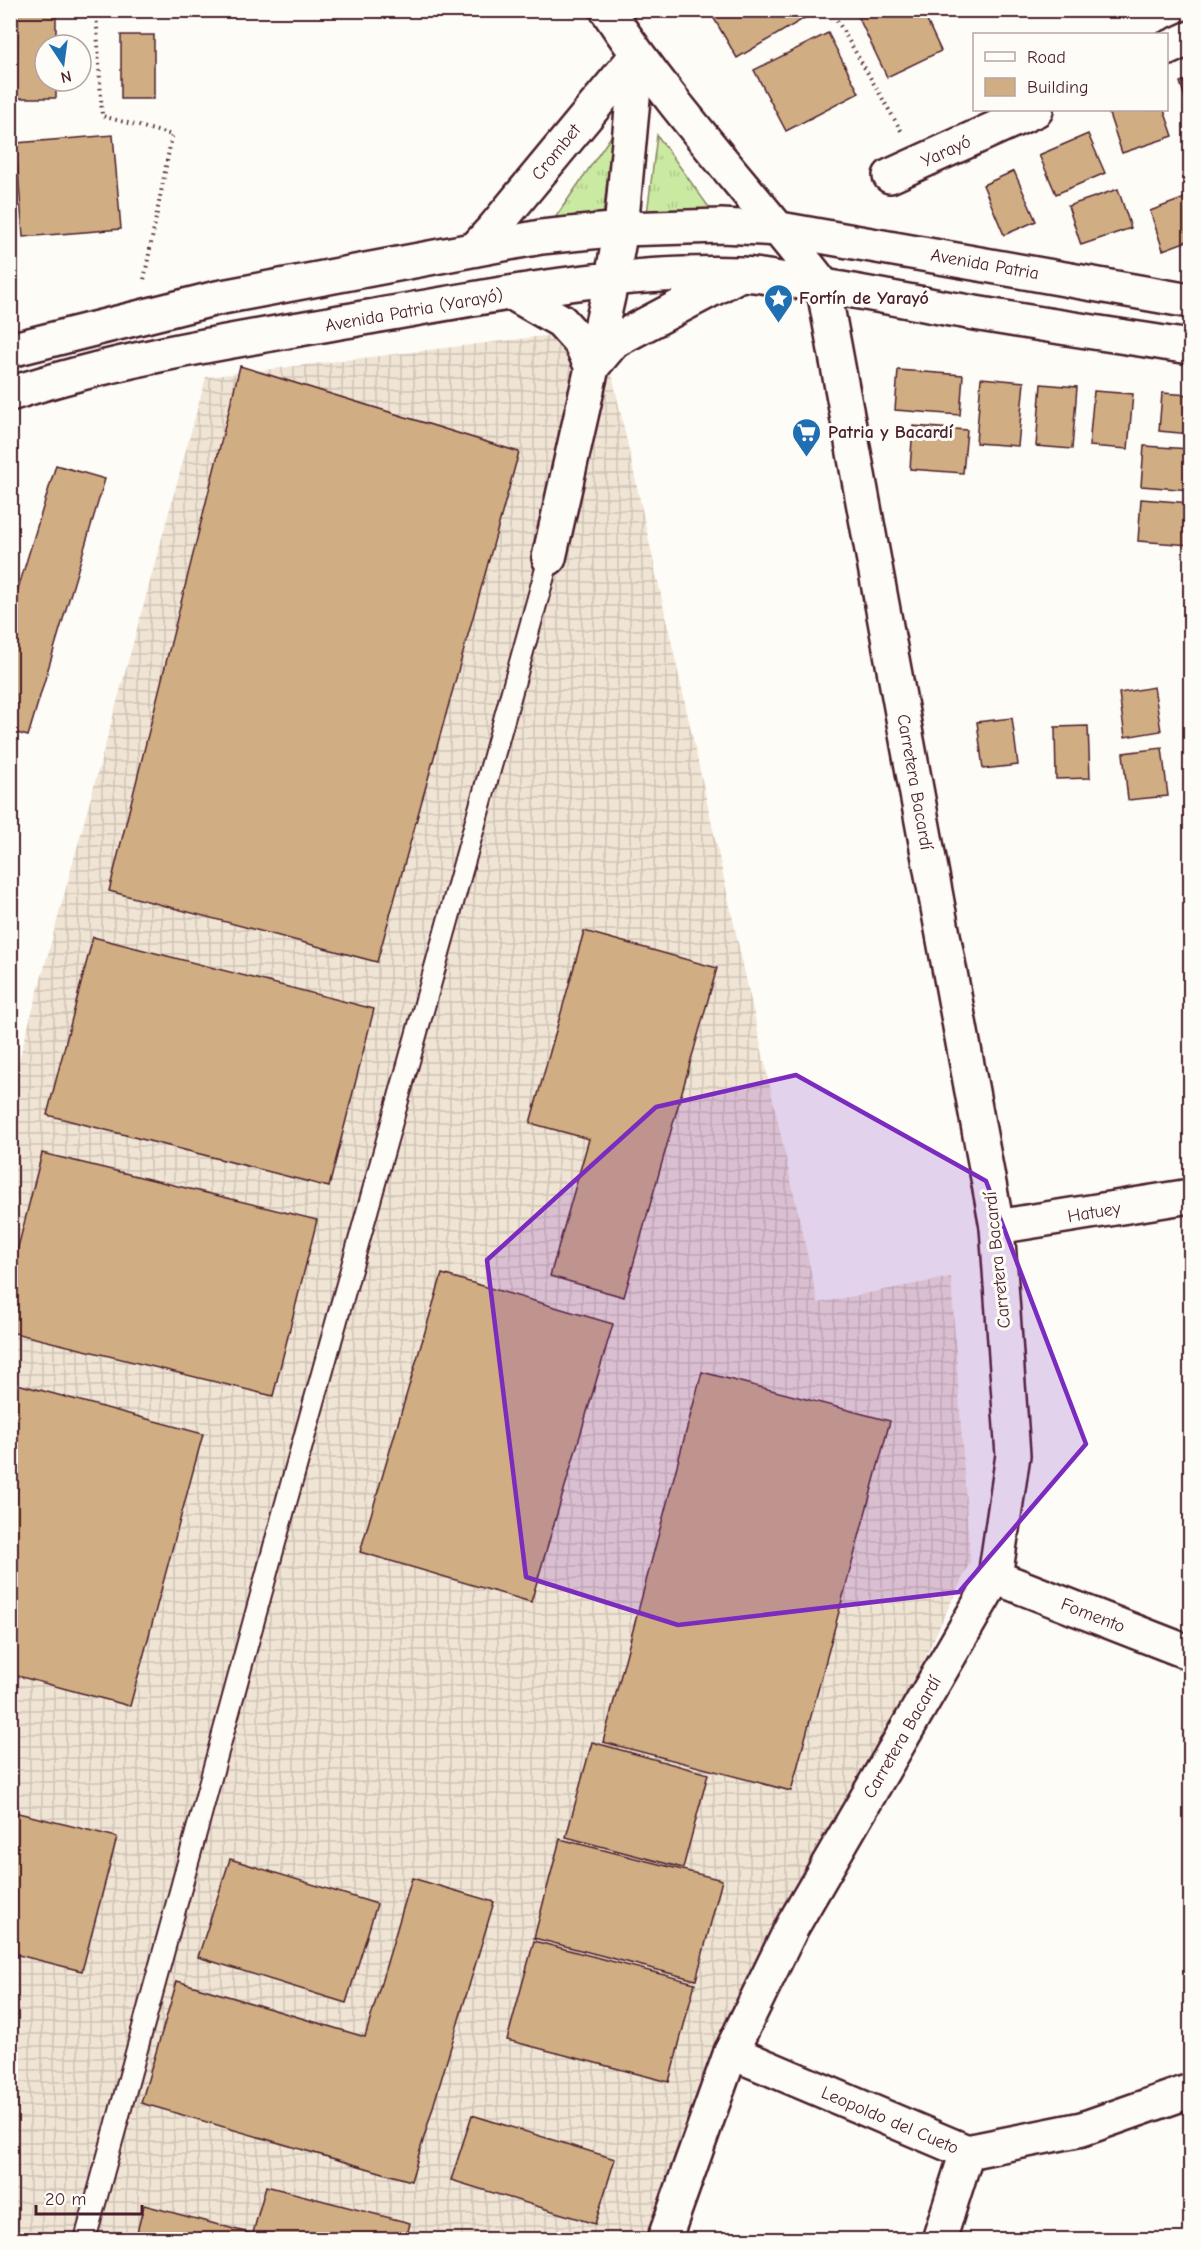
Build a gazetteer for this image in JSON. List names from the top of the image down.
{
  "streets": {
    "street": [
      "Yarayó",
      "Crombet",
      "Avenida Patria",
      "Avenida Patria (Yarayó)",
      "Carretera Bacardí",
      "Hatuey",
      "Fomento",
      "Leopoldo del Cueto"
    ]
  },
  "crossings": [
    ["Avenida Patria", "Carretera Bacardí"],
    ["Avenida Patria (Yarayó)", "Carretera Bacardí"],
    ["Carretera Bacardí", "Hatuey"],
    ["Carretera Bacardí", "Fomento"],
    ["Carretera Bacardí", "Leopoldo del Cueto"]
  ],
  "places": {
    "place": ["Fortín de Yarayó"],
    "supermarket": ["Patria y Bacardí"]
  },
  "legend": ["Road", "Building"],
  "scale_bar": "20 m",
  "north": "bottom"
}
